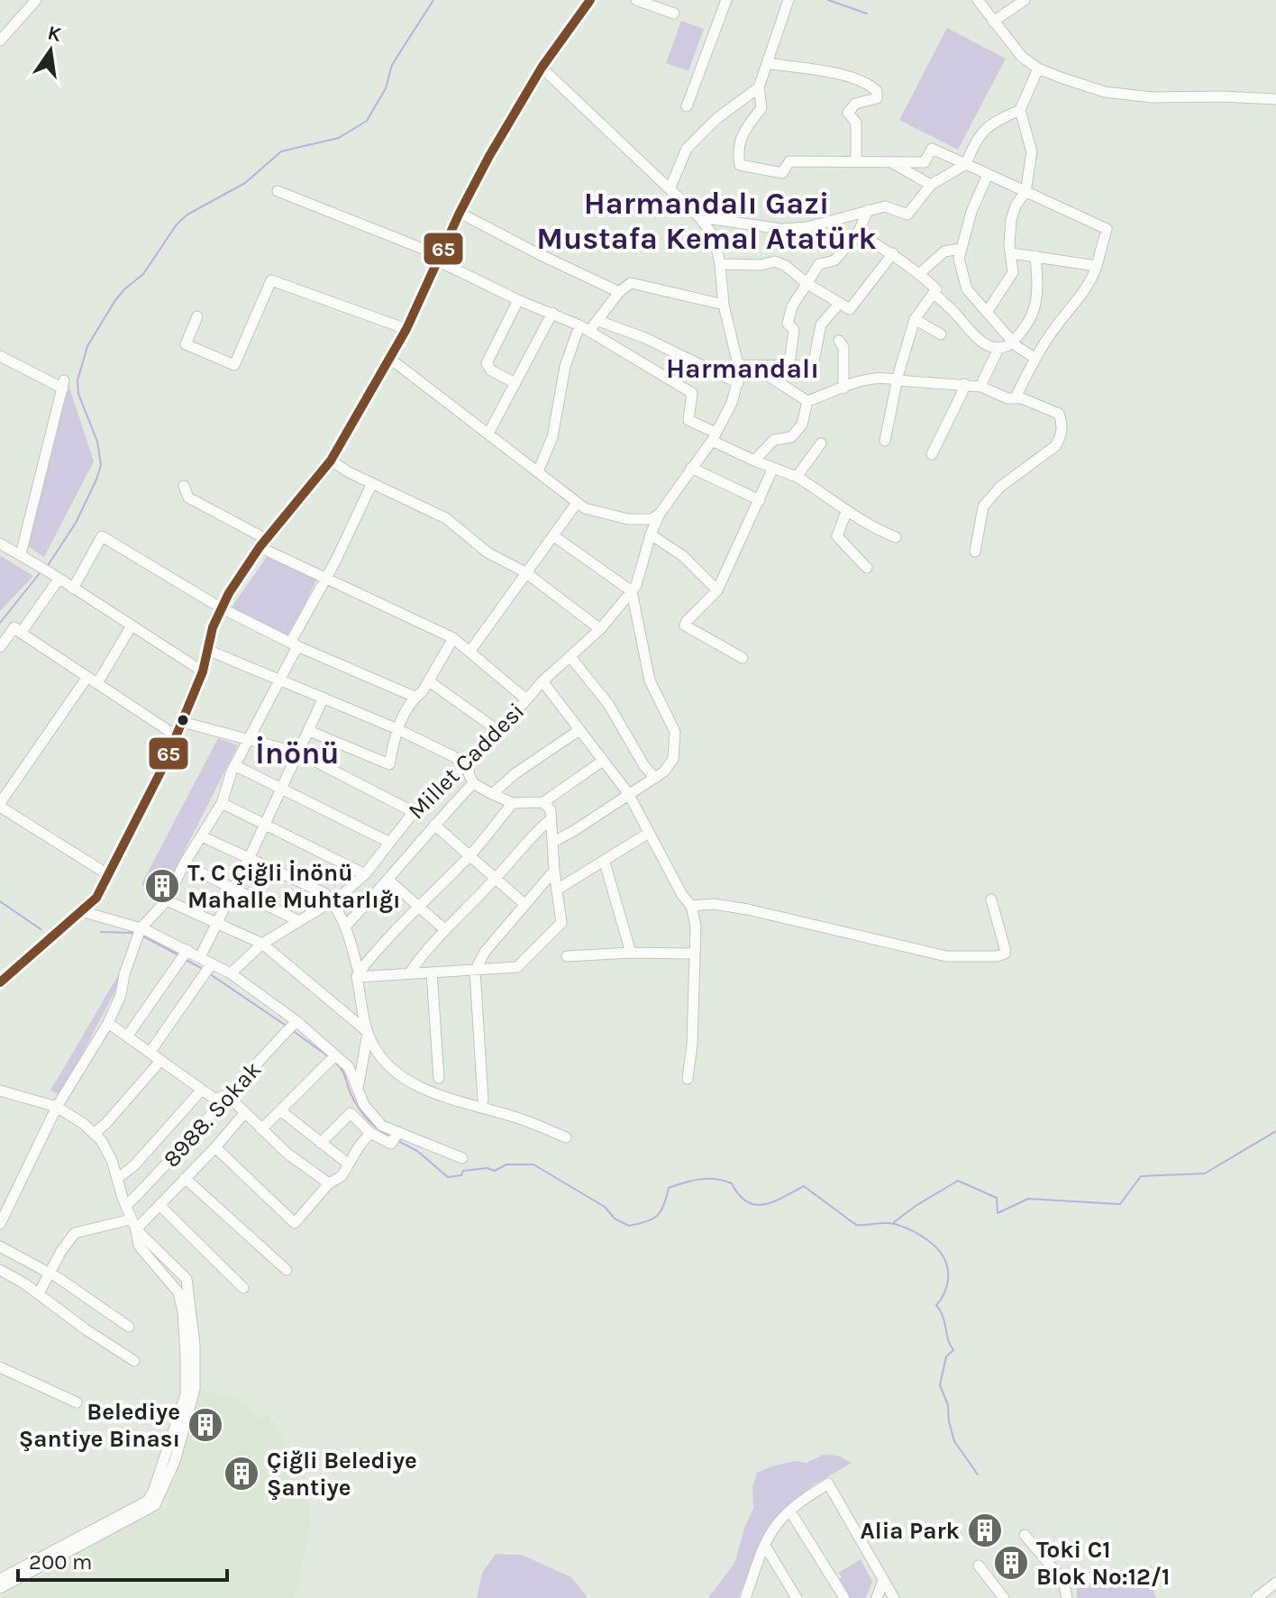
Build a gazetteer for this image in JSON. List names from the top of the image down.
{
  "streets": {
    "street": ["Millet Caddesi", "8988. Sokak"]
  },
  "districts": ["Harmandalı Gazi Mustafa Kemal Atatürk", "Harmandalı", "İnönü"],
  "places": {
    "building": [
      "T. C Çiğli İnönü Mahalle Muhtarlığı",
      "Belediye Şantiye Binası",
      "Çiğli Belediye Şantiye",
      "Alia Park",
      "Toki C1 Blok No:12/1"
    ]
  },
  "lines": ["transit line 65"],
  "scale_bar": "200 m",
  "north": "top"
}
